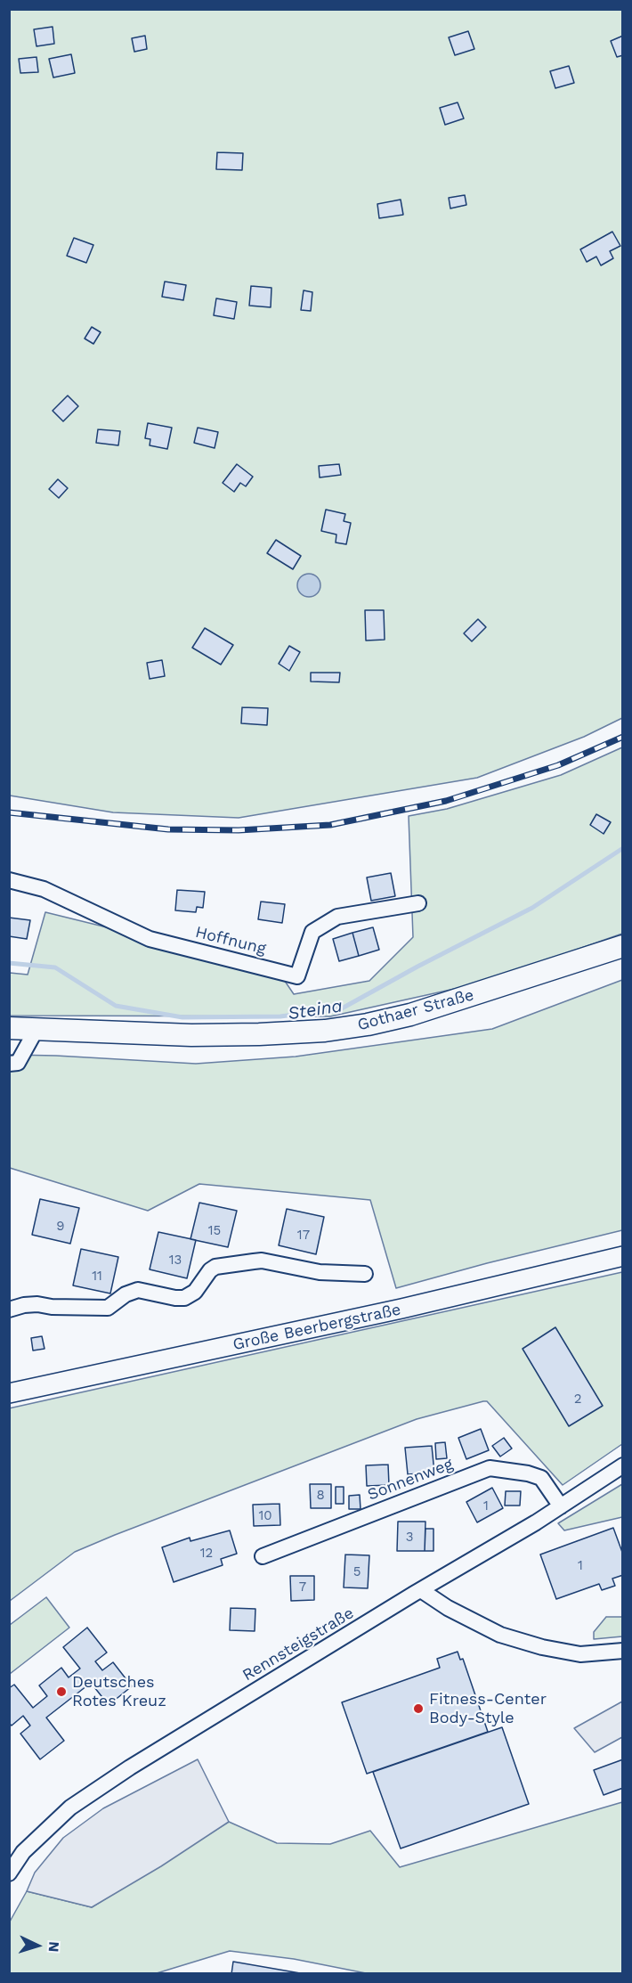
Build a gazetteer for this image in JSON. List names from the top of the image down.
{
  "streets": {
    "main road": ["Gothaer Straße"],
    "street": [
      "Hoffnung",
      "Große Beerbergstraße",
      "Sonnenweg",
      "Rennsteigstraße"
    ]
  },
  "crossings": [
    ["Sonnenweg", "Rennsteigstraße"]
  ],
  "water": ["Steina"],
  "places": ["Deutsches Rotes Kreuz", "Fitness-Center Body-Style"],
  "house_numbers": [
    "9",
    "15",
    "17",
    "13",
    "11",
    "2",
    "8",
    "1",
    "10",
    "3",
    "12",
    "1",
    "5",
    "7"
  ],
  "north": "right"
}
